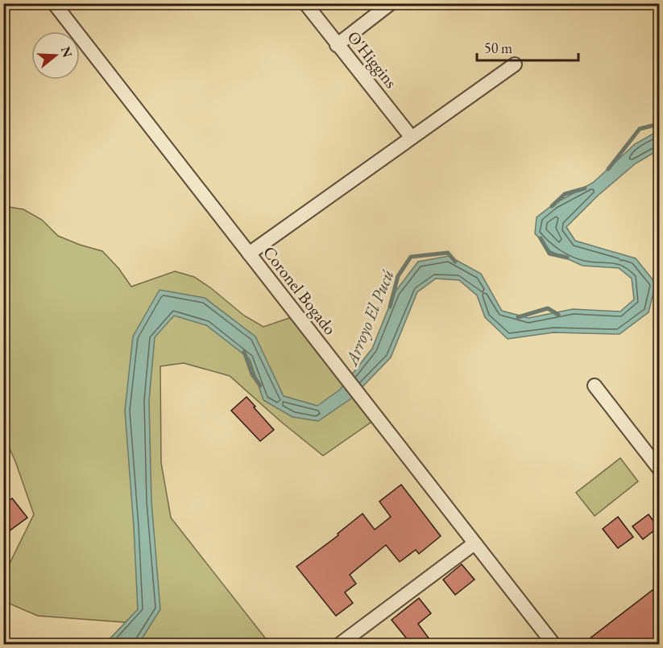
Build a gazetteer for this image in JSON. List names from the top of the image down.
{
  "streets": {
    "street": ["O'Higgins", "Coronel Bogado"]
  },
  "water": ["Arroyo El Pucú"],
  "scale_bar": "50 m",
  "north": "right"
}
